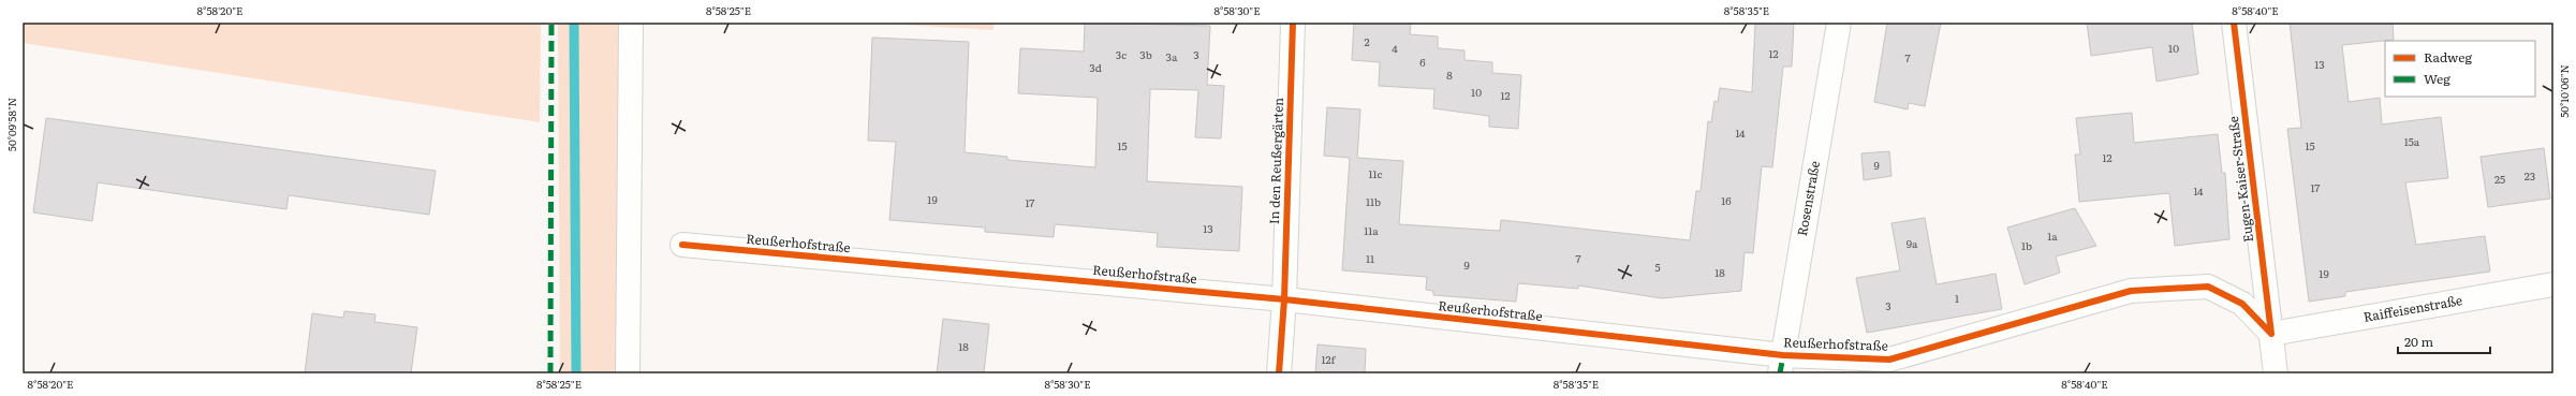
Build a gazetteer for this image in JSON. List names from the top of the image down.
{
  "streets": {
    "street": [
      "In den Reußergärten",
      "Eugen-Kaiser-Straße",
      "Rosenstraße",
      "Reußerhofstraße",
      "Raiffeisenstraße"
    ]
  },
  "crossings": [
    ["In den Reußergärten", "Reußerhofstraße"],
    ["Eugen-Kaiser-Straße", "Reußerhofstraße"],
    ["Eugen-Kaiser-Straße", "Raiffeisenstraße"],
    ["Rosenstraße", "Reußerhofstraße"],
    ["Reußerhofstraße", "Raiffeisenstraße"]
  ],
  "house_numbers": [
    "2",
    "4",
    "10",
    "12",
    "3c",
    "3b",
    "3",
    "3a",
    "7",
    "6",
    "13",
    "3d",
    "8",
    "10",
    "12",
    "14",
    "15a",
    "15",
    "15",
    "12",
    "9",
    "11c",
    "23",
    "25",
    "17",
    "14",
    "19",
    "16",
    "11b",
    "17",
    "13",
    "11a",
    "1a",
    "9a",
    "1b",
    "11",
    "7",
    "9",
    "5",
    "18",
    "19",
    "1",
    "3",
    "18",
    "12f"
  ],
  "legend": ["Radweg", "Weg"],
  "scale_bar": "20 m",
  "coordinates": [
    "8°58'20\"E",
    "8°58'25\"E",
    "8°58'30\"E",
    "8°58'35\"E",
    "8°58'40\"E",
    "50°10'06\"N",
    "50°09'58\"N"
  ]
}
